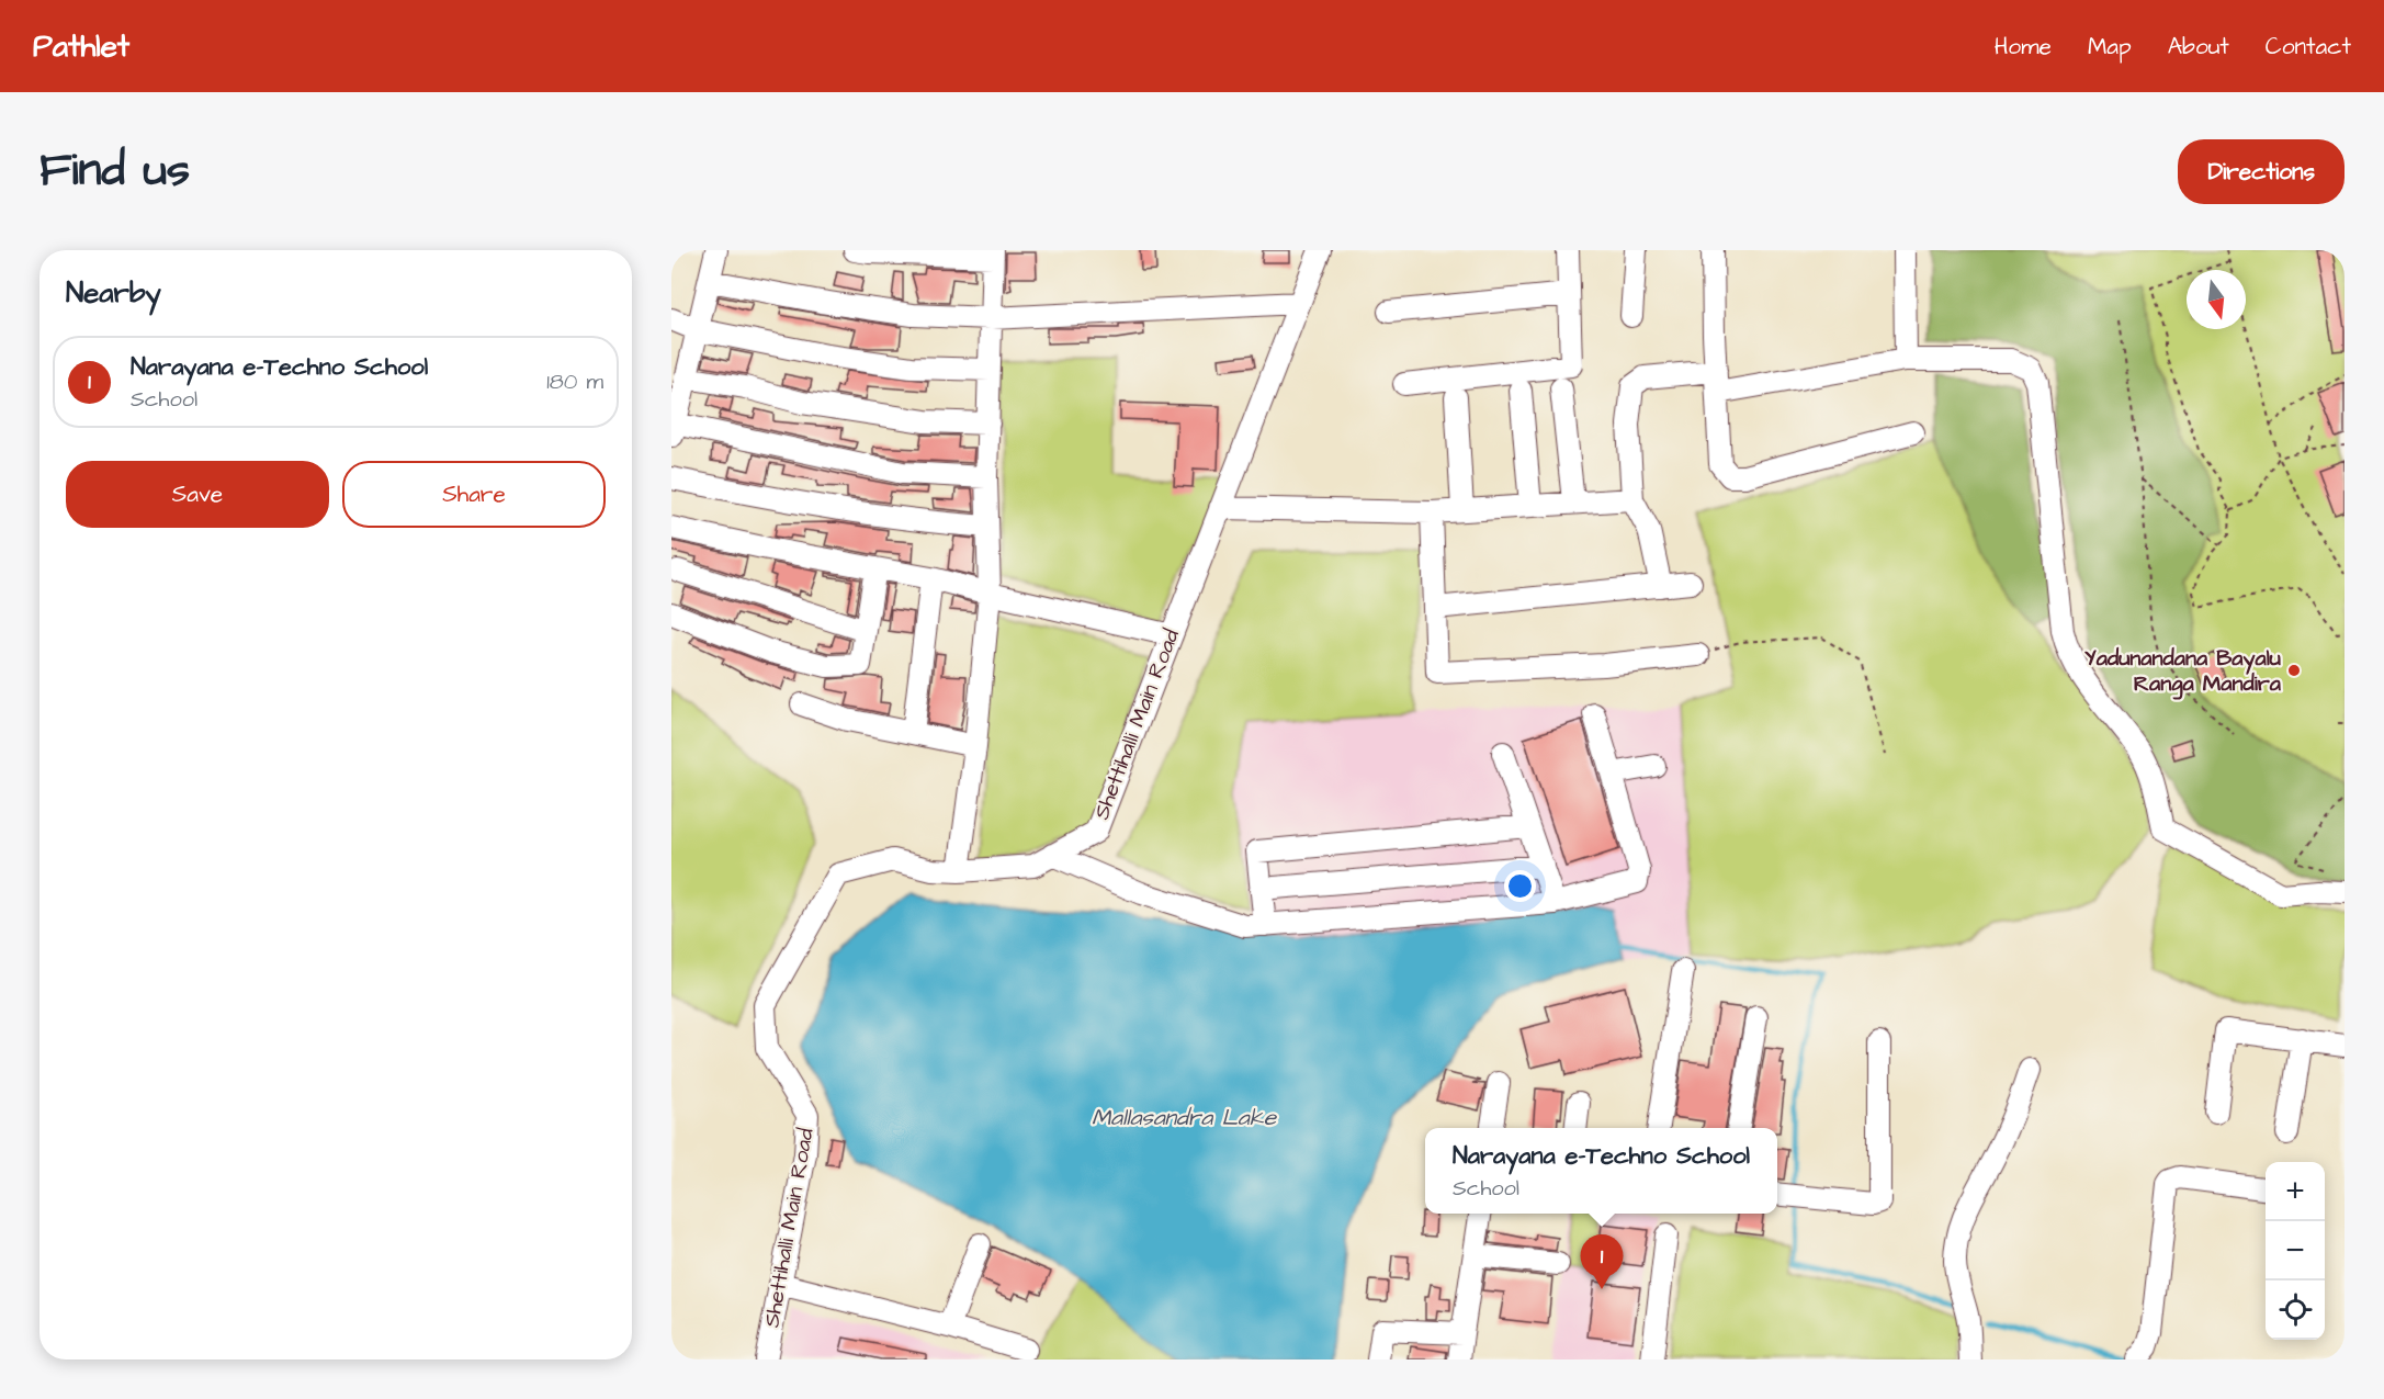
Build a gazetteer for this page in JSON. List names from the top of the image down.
{
  "streets": {
    "street": ["Shettihalli Main Road"]
  },
  "water": ["Mallasandra Lake"],
  "places": ["Yadunandana Bayalu Ranga Mandira"],
  "north": "bottom",
  "page": {
    "header": "Pathlet",
    "nav": [
      "Home",
      "Map",
      "About",
      "Contact"
    ],
    "title": "Find us",
    "buttons": [
      "Directions",
      ["Save", "Share"]
    ],
    "heading": "Nearby",
    "list": [
      {
        "mark": "1",
        "name": "Narayana e-Techno School",
        "note": "School",
        "value": "180 m"
      }
    ],
    "popup": ["Narayana e-Techno School", "School"],
    "map_buttons": ["+", "−"],
    "pins": "1"
  }
}
